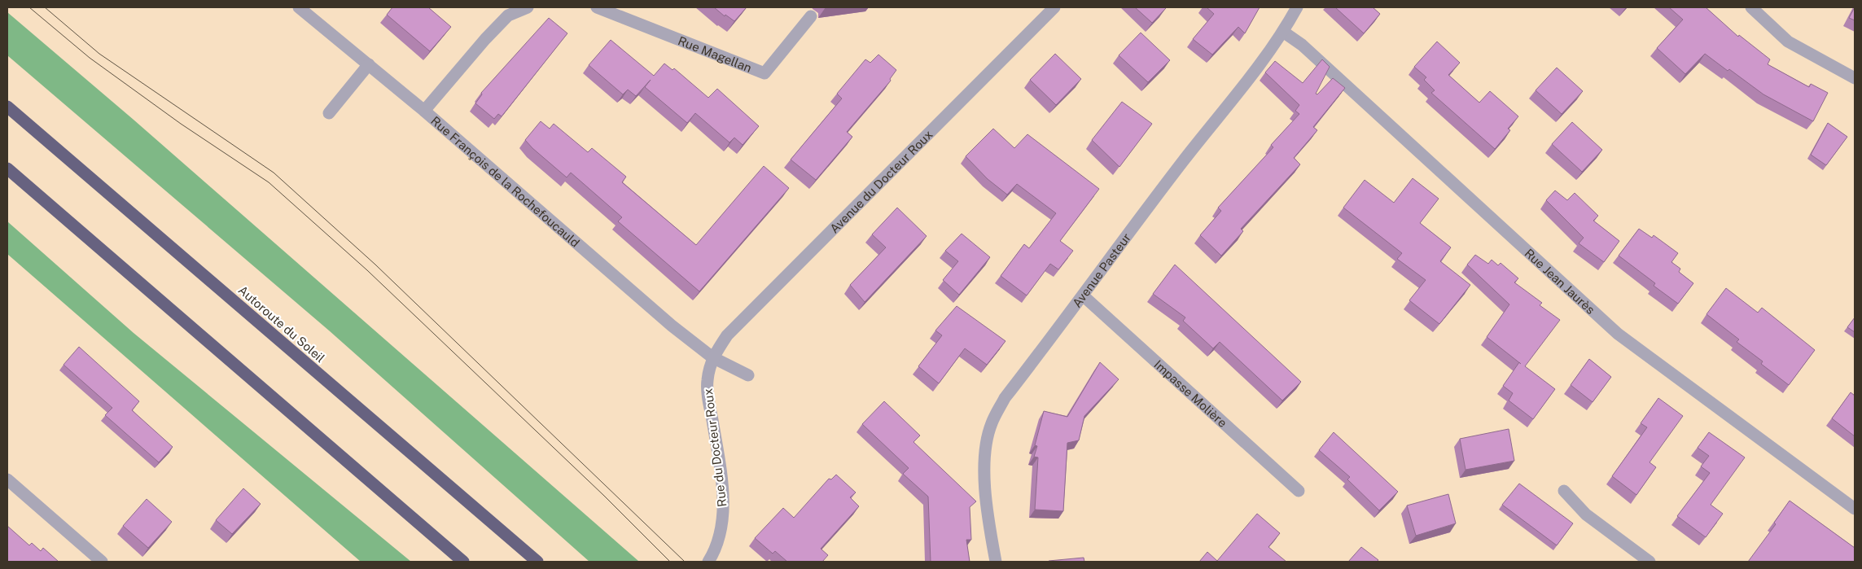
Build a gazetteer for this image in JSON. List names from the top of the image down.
{
  "streets": {
    "highway": ["Autoroute du Soleil"],
    "street": [
      "Rue Magellan",
      "Avenue du Docteur Roux",
      "Rue François de la Rochefoucauld",
      "Avenue Pasteur",
      "Rue Jean Jaurès",
      "Impasse Molière",
      "Rue du Docteur Roux"
    ]
  },
  "crossings": [
    ["Avenue du Docteur Roux", "Rue François de la Rochefoucauld"],
    ["Avenue du Docteur Roux", "Rue du Docteur Roux"],
    ["Rue François de la Rochefoucauld", "Rue du Docteur Roux"],
    ["Avenue Pasteur", "Rue Jean Jaurès"],
    ["Avenue Pasteur", "Impasse Molière"]
  ]
}
